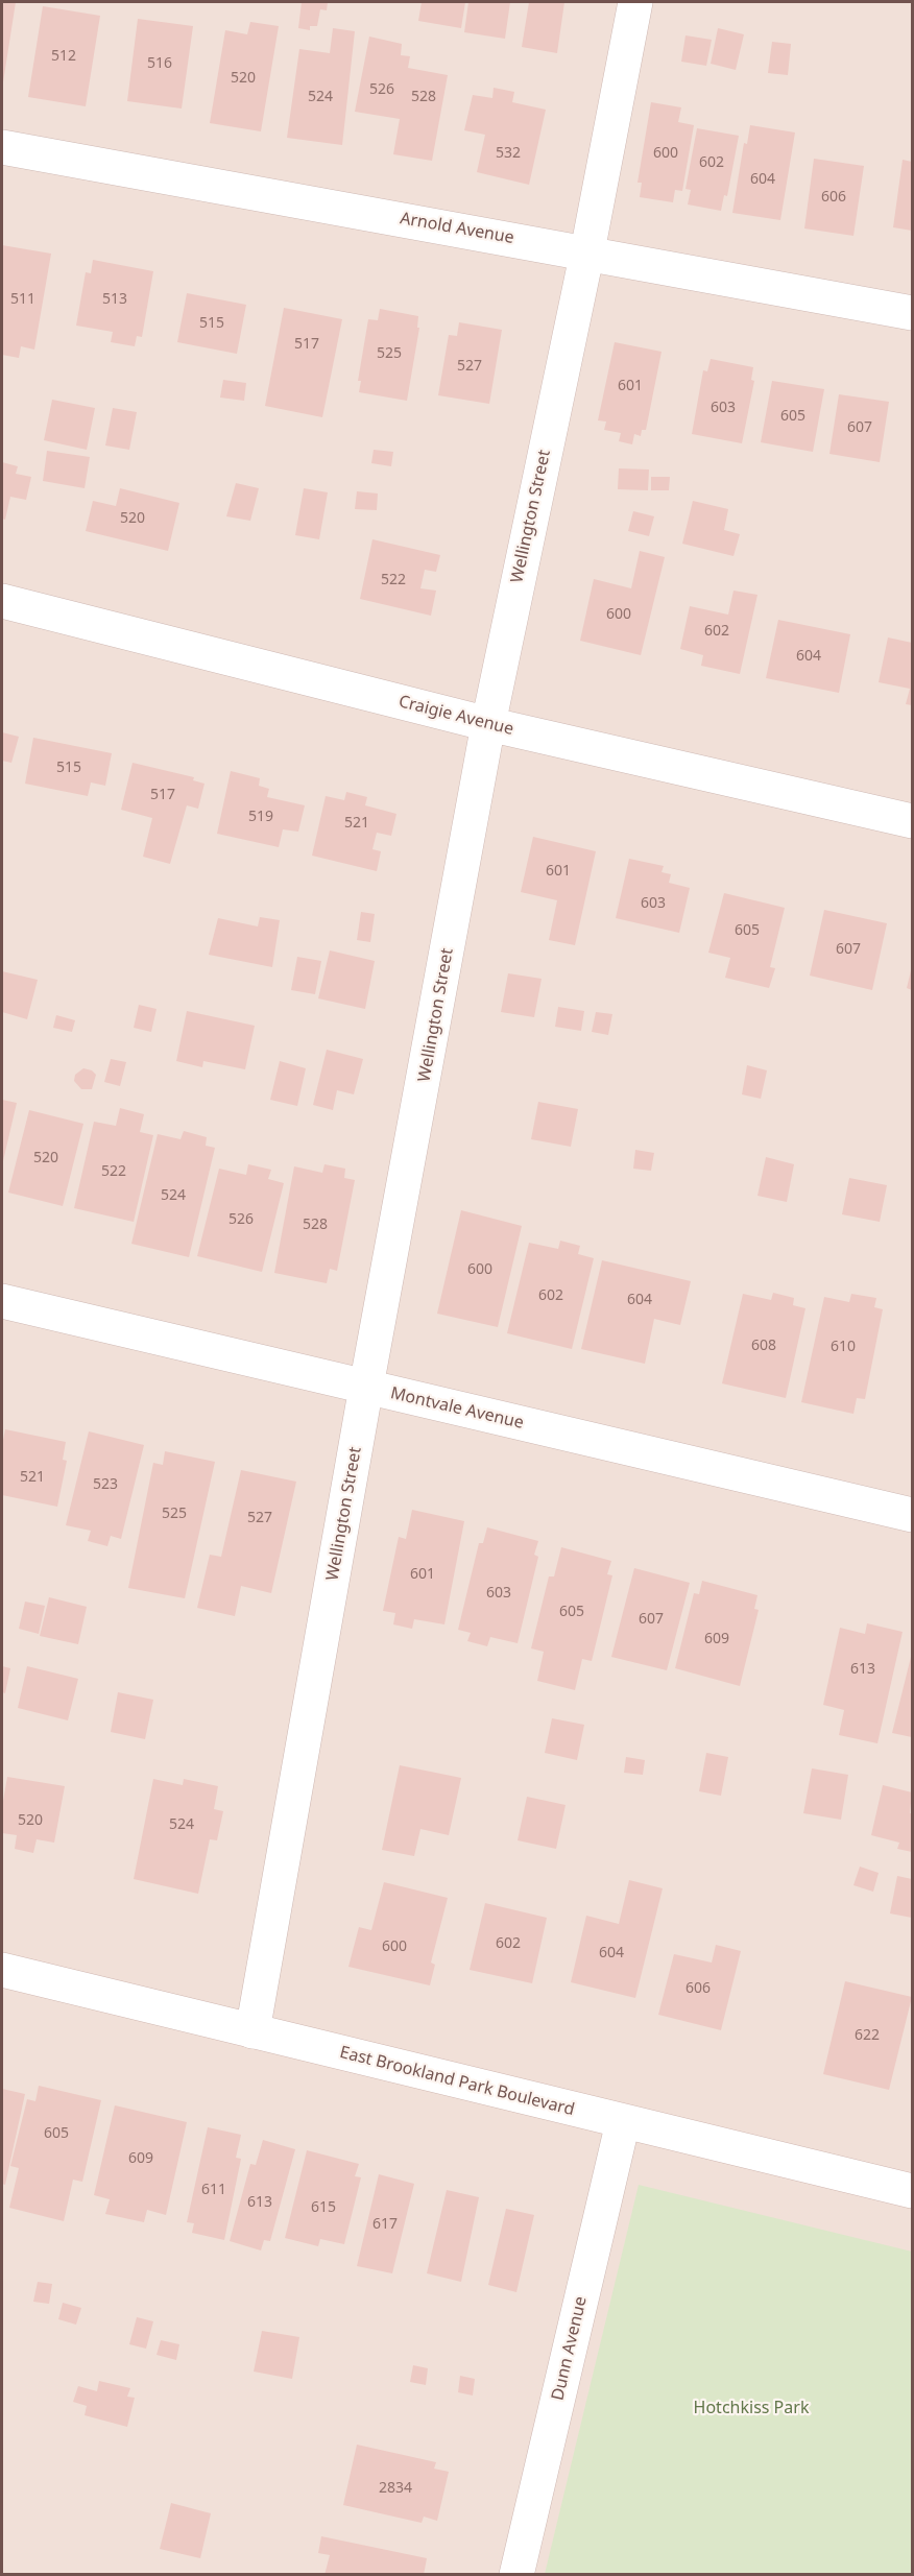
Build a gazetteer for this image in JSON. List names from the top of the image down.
{
  "streets": {
    "street": [
      "Arnold Avenue",
      "Wellington Street",
      "Craigie Avenue",
      "Montvale Avenue",
      "East Brookland Park Boulevard",
      "Dunn Avenue"
    ]
  },
  "crossings": [
    ["Arnold Avenue", "Wellington Street"],
    ["Wellington Street", "Craigie Avenue"],
    ["Wellington Street", "Montvale Avenue"],
    ["Wellington Street", "East Brookland Park Boulevard"],
    ["East Brookland Park Boulevard", "Dunn Avenue"]
  ],
  "parks": ["Hotchkiss Park"],
  "house_numbers": [
    "512",
    "516",
    "520",
    "526",
    "524",
    "528",
    "532",
    "600",
    "602",
    "604",
    "606",
    "511",
    "513",
    "515",
    "517",
    "525",
    "527",
    "601",
    "603",
    "605",
    "607",
    "520",
    "522",
    "600",
    "602",
    "604",
    "515",
    "517",
    "519",
    "521",
    "601",
    "603",
    "605",
    "607",
    "520",
    "522",
    "524",
    "526",
    "528",
    "600",
    "602",
    "604",
    "608",
    "610",
    "521",
    "523",
    "525",
    "527",
    "601",
    "603",
    "605",
    "607",
    "609",
    "613",
    "520",
    "524",
    "602",
    "600",
    "604",
    "606",
    "622",
    "605",
    "609",
    "611",
    "613",
    "615",
    "617",
    "2834"
  ]
}
